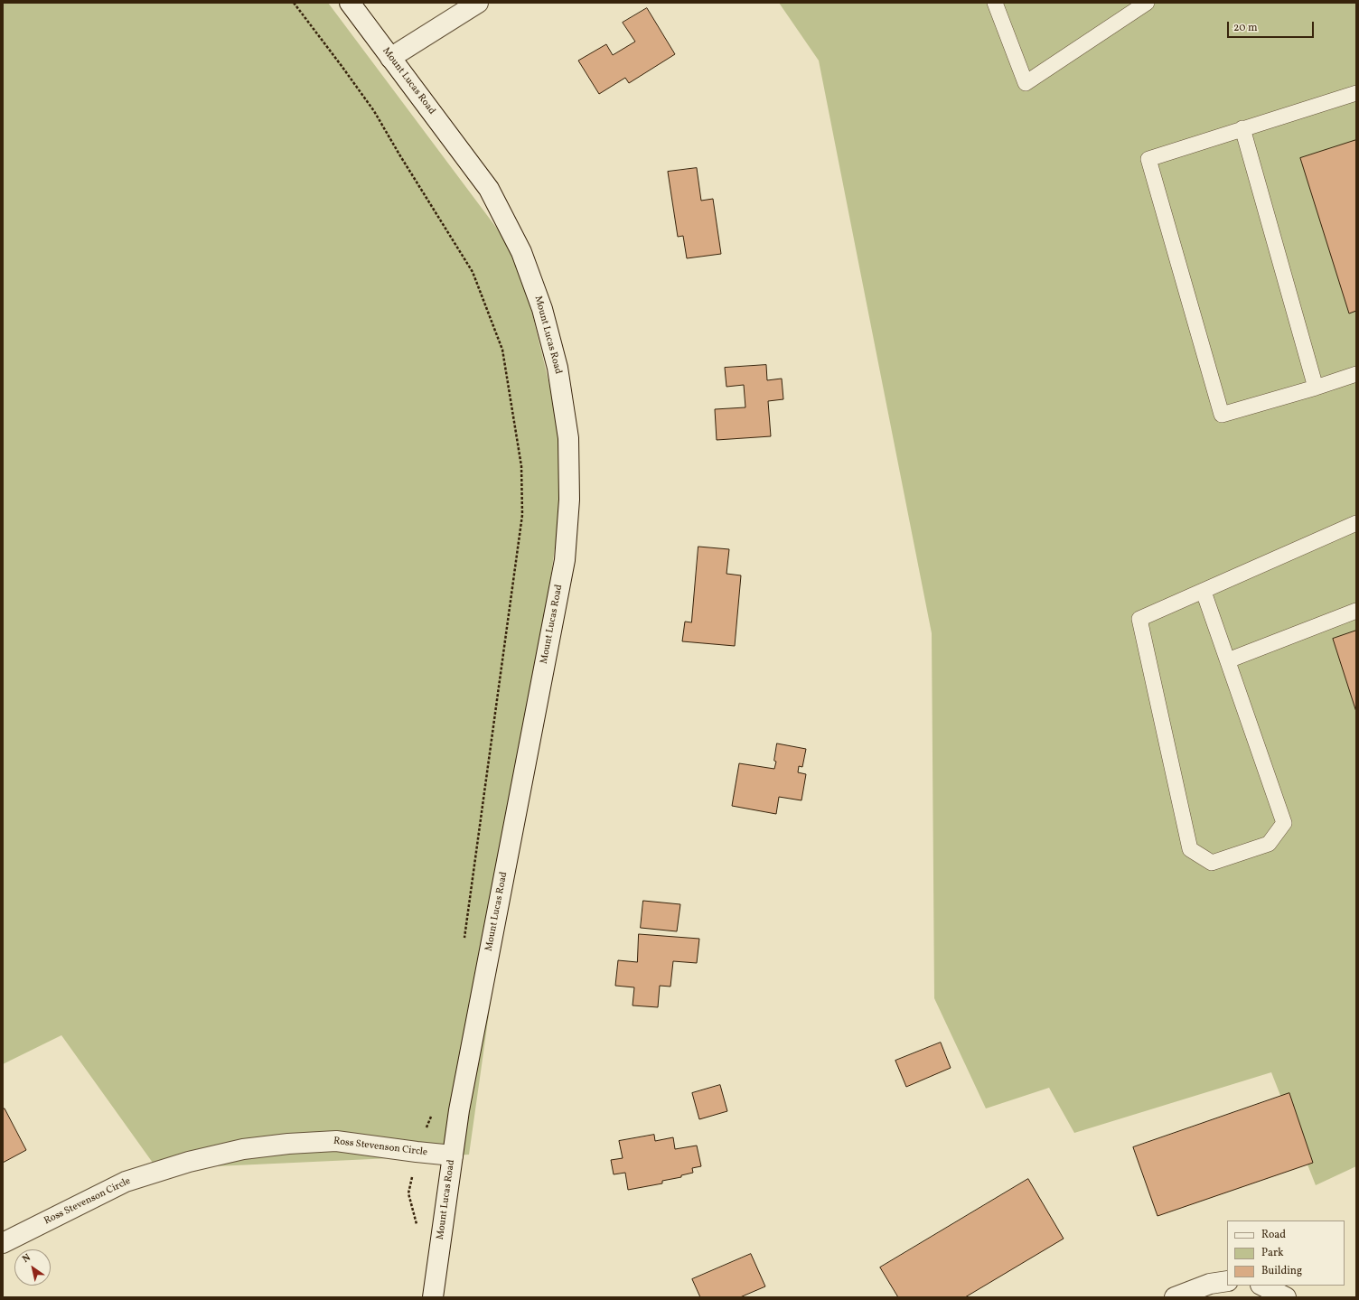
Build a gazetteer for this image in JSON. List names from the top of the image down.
{
  "streets": {
    "street": ["Mount Lucas Road", "Ross Stevenson Circle"]
  },
  "crossings": [
    ["Mount Lucas Road", "Ross Stevenson Circle"]
  ],
  "legend": ["Road", "Park", "Building"],
  "scale_bar": "20 m",
  "north": "top left"
}
